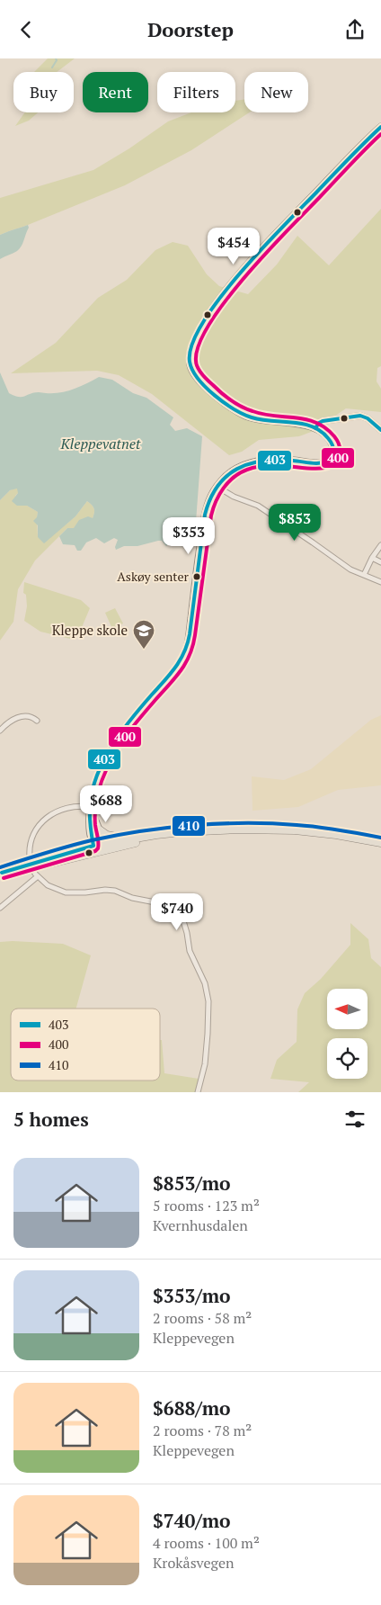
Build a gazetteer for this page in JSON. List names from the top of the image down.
{
  "water": ["Kleppevatnet"],
  "places": {
    "other": ["Askøy senter"],
    "school or university": ["Kleppe skole"]
  },
  "lines": ["transit line 403", "transit line 400", "transit line 410"],
  "legend": ["403", "400", "410"],
  "north": "left",
  "page": {
    "header": "Doorstep",
    "chip": [
      "Buy",
      "Rent",
      "Filters",
      "New"
    ],
    "price": [
      "$454",
      "$853",
      "$353",
      "$688",
      "$740"
    ],
    "heading": "5 homes",
    "list": [
      {
        "name": "$853/mo",
        "note": "5 rooms · 123 m² · Kvernhusdalen"
      },
      {
        "name": "$353/mo",
        "note": "2 rooms · 58 m² · Kleppevegen"
      },
      {
        "name": "$688/mo",
        "note": "2 rooms · 78 m² · Kleppevegen"
      },
      {
        "name": "$740/mo",
        "note": "4 rooms · 100 m² · Krokåsvegen"
      }
    ]
  }
}
